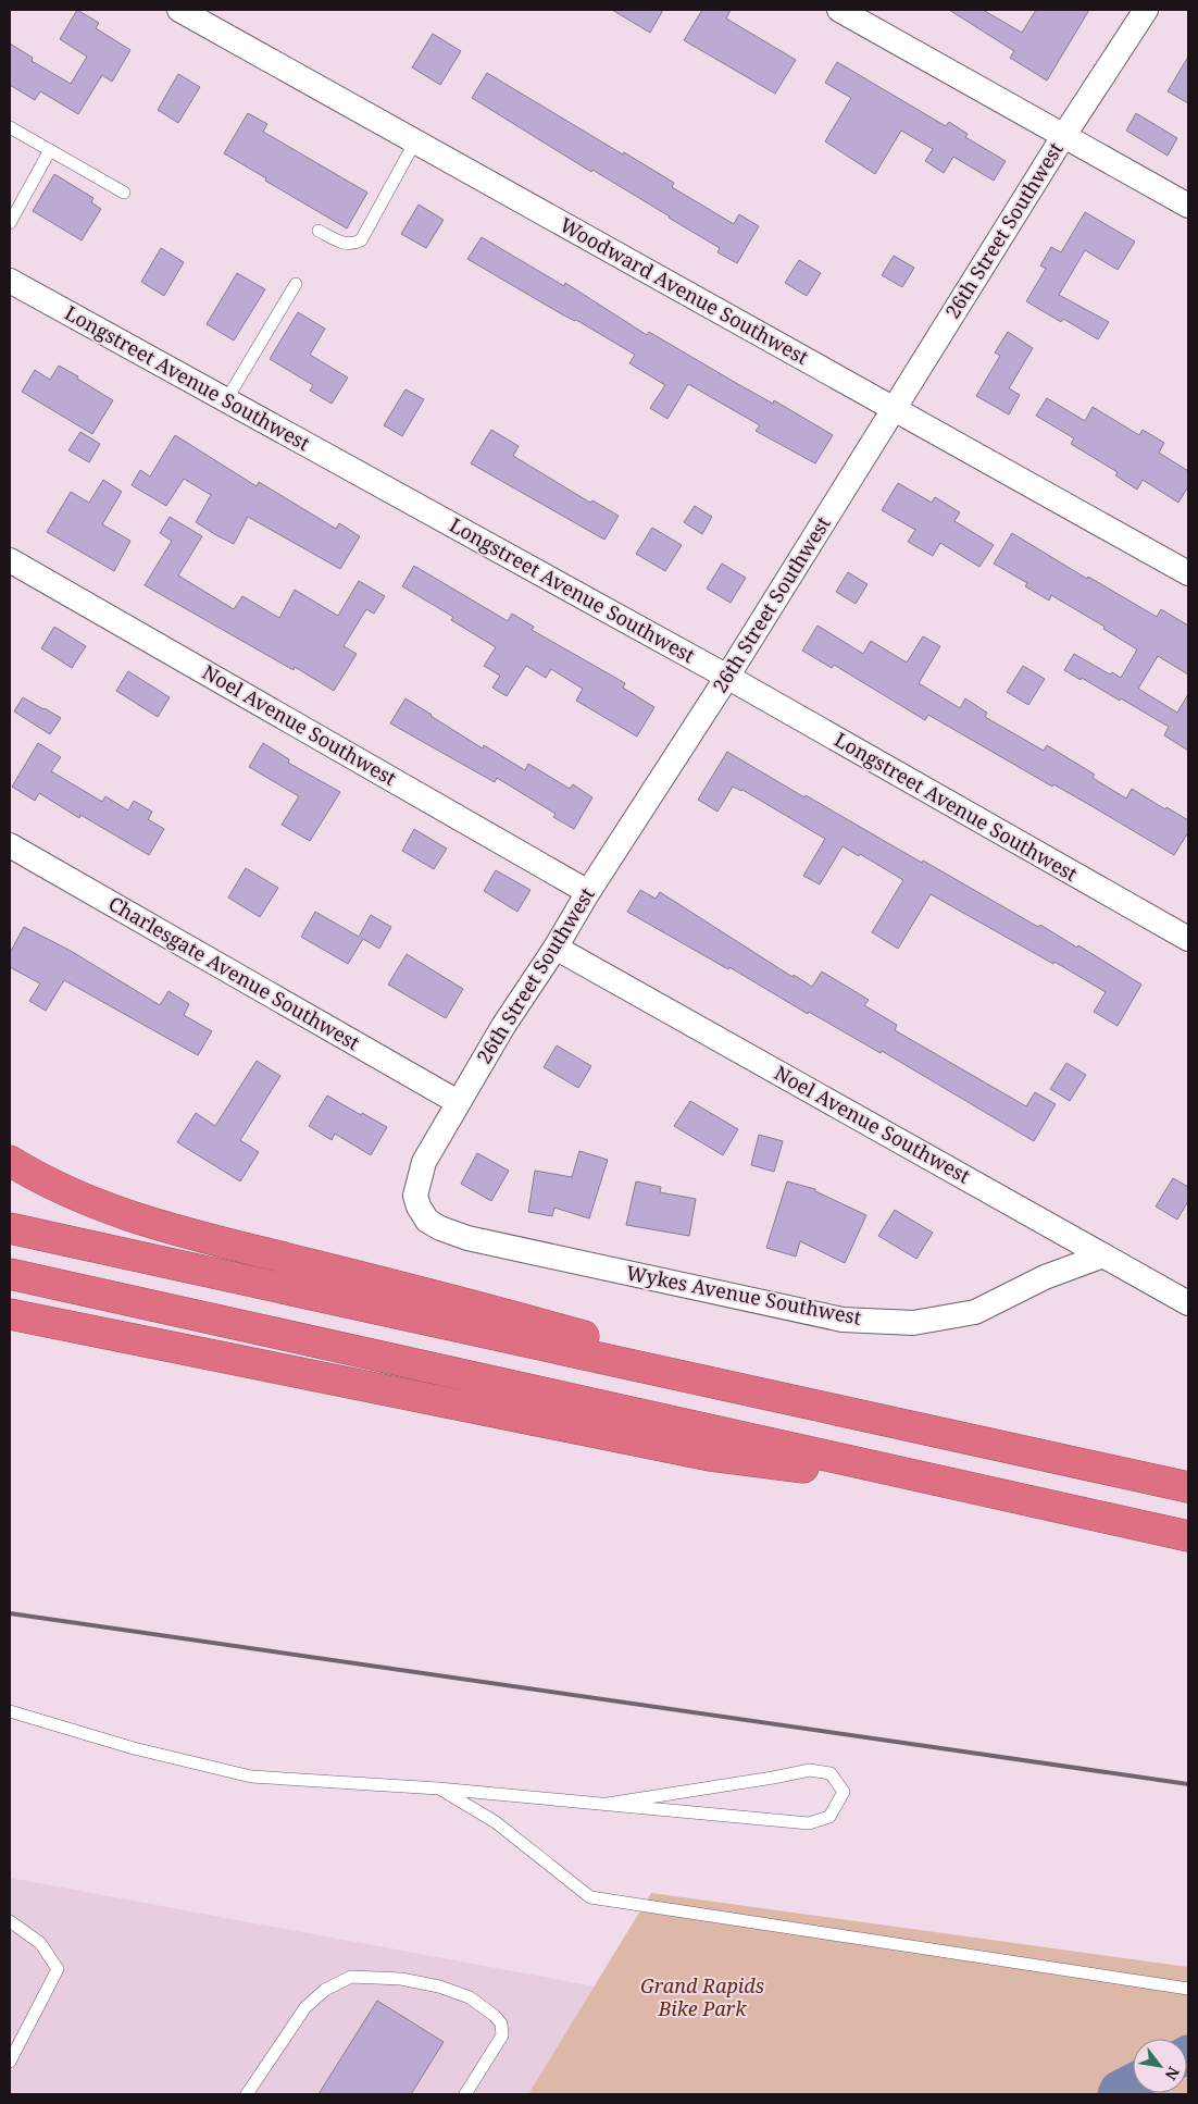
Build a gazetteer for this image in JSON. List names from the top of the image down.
{
  "streets": {
    "street": [
      "26th Street Southwest",
      "Woodward Avenue Southwest",
      "Longstreet Avenue Southwest",
      "Noel Avenue Southwest",
      "Charlesgate Avenue Southwest",
      "Wykes Avenue Southwest"
    ]
  },
  "crossings": [
    ["26th Street Southwest", "Woodward Avenue Southwest"],
    ["26th Street Southwest", "Longstreet Avenue Southwest"],
    ["26th Street Southwest", "Noel Avenue Southwest"],
    ["26th Street Southwest", "Charlesgate Avenue Southwest"],
    ["26th Street Southwest", "Wykes Avenue Southwest"],
    ["Noel Avenue Southwest", "Wykes Avenue Southwest"]
  ],
  "parks": ["Grand Rapids Bike Park"],
  "north": "bottom right"
}
